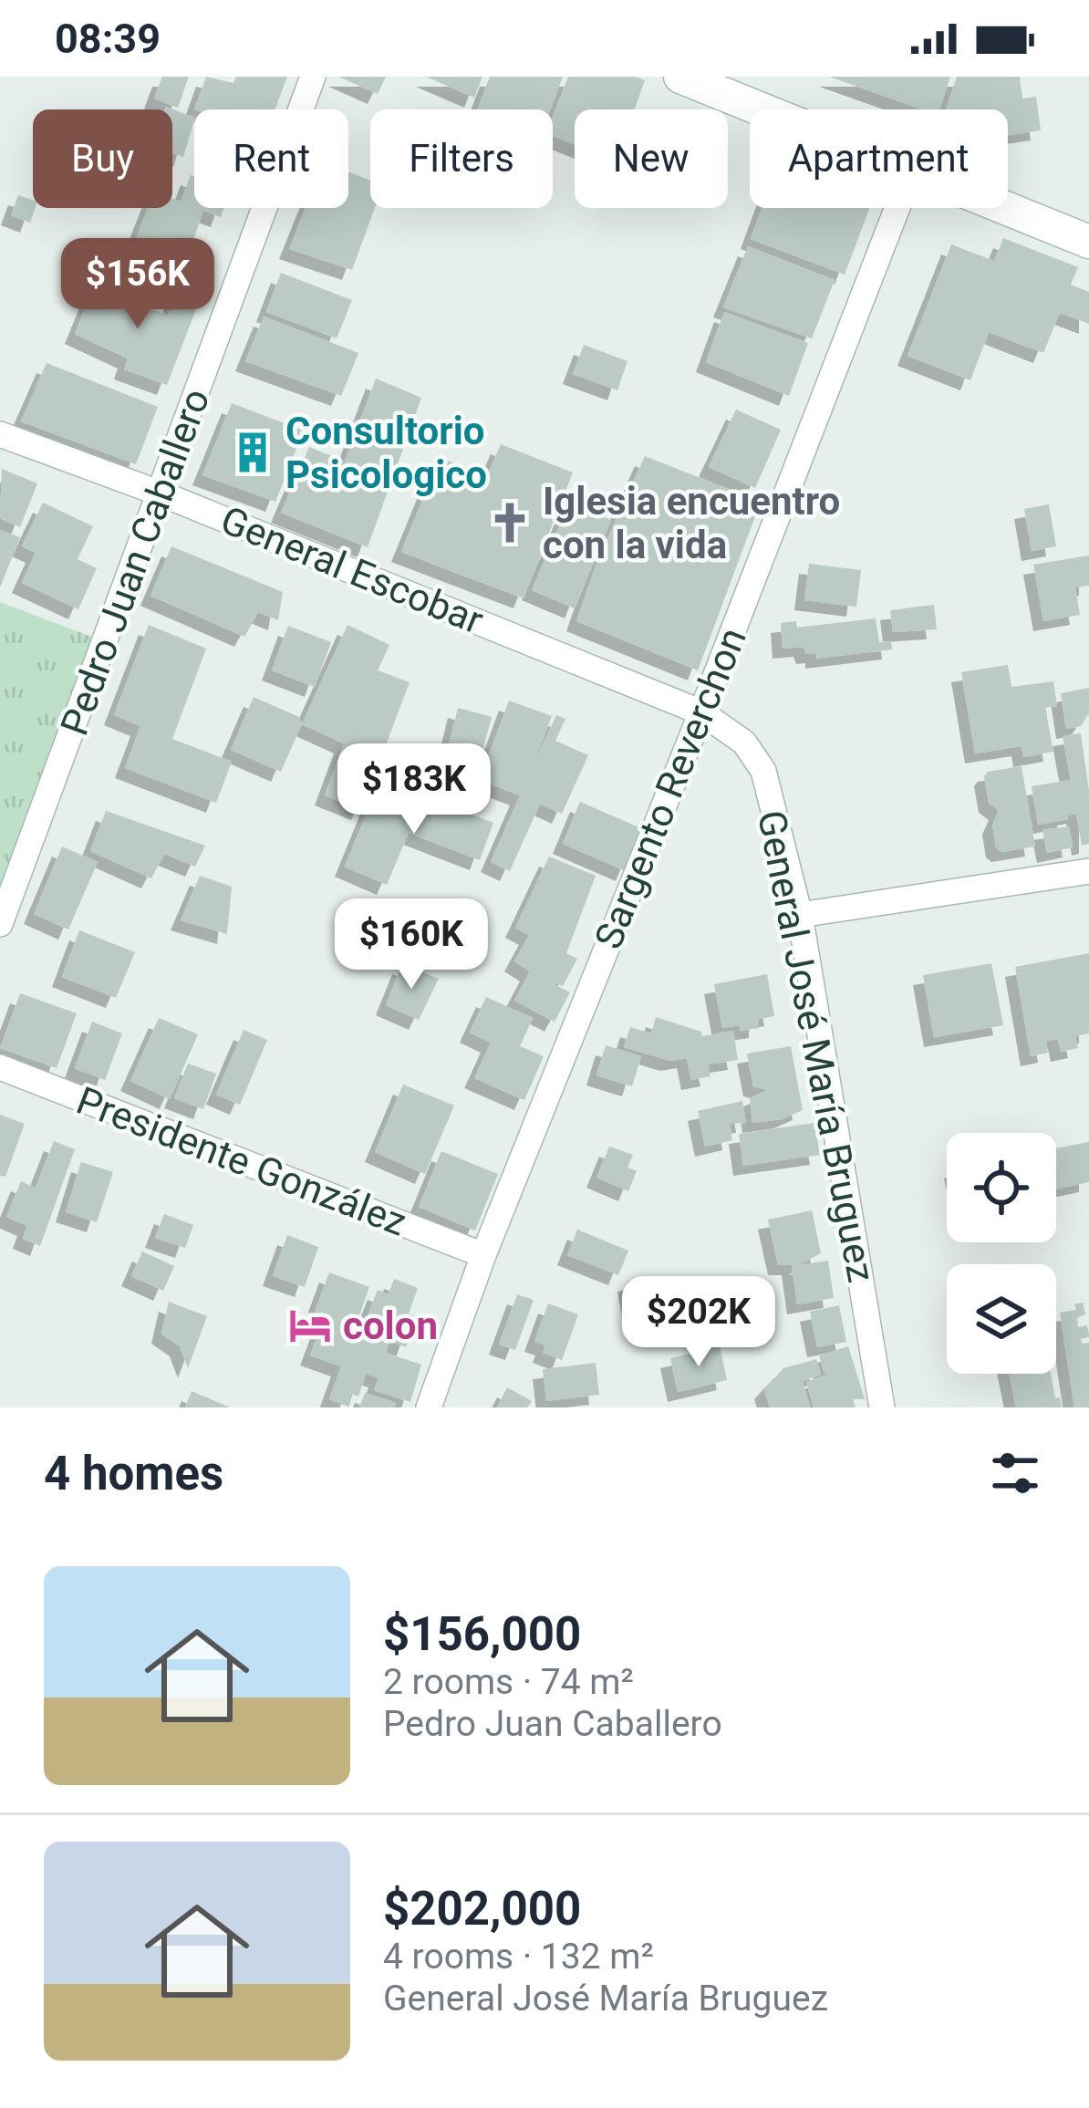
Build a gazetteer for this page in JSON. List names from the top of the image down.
{
  "streets": {
    "street": [
      "Pedro Juan Caballero",
      "General Escobar",
      "Sargento Reverchon",
      "General José María Bruguez",
      "Presidente González"
    ]
  },
  "crossings": [
    ["Pedro Juan Caballero", "General Escobar"],
    ["General Escobar", "Sargento Reverchon"],
    ["General Escobar", "General José María Bruguez"],
    ["Sargento Reverchon", "General José María Bruguez"],
    ["Sargento Reverchon", "Presidente González"]
  ],
  "places": {
    "building": ["Consultorio Psicologico"],
    "church": ["Iglesia encuentro con la vida"],
    "hotel": ["colon"]
  },
  "page": {
    "status": "08:39",
    "chip": [
      "Buy",
      "Rent",
      "Filters",
      "New",
      "Apartment"
    ],
    "price": [
      "$156K",
      "$183K",
      "$160K",
      "$202K"
    ],
    "heading": "4 homes",
    "list": [
      {
        "name": "$156,000",
        "note": "2 rooms · 74 m² · Pedro Juan Caballero"
      },
      {
        "name": "$202,000",
        "note": "4 rooms · 132 m² · General José María Bruguez"
      }
    ]
  }
}
